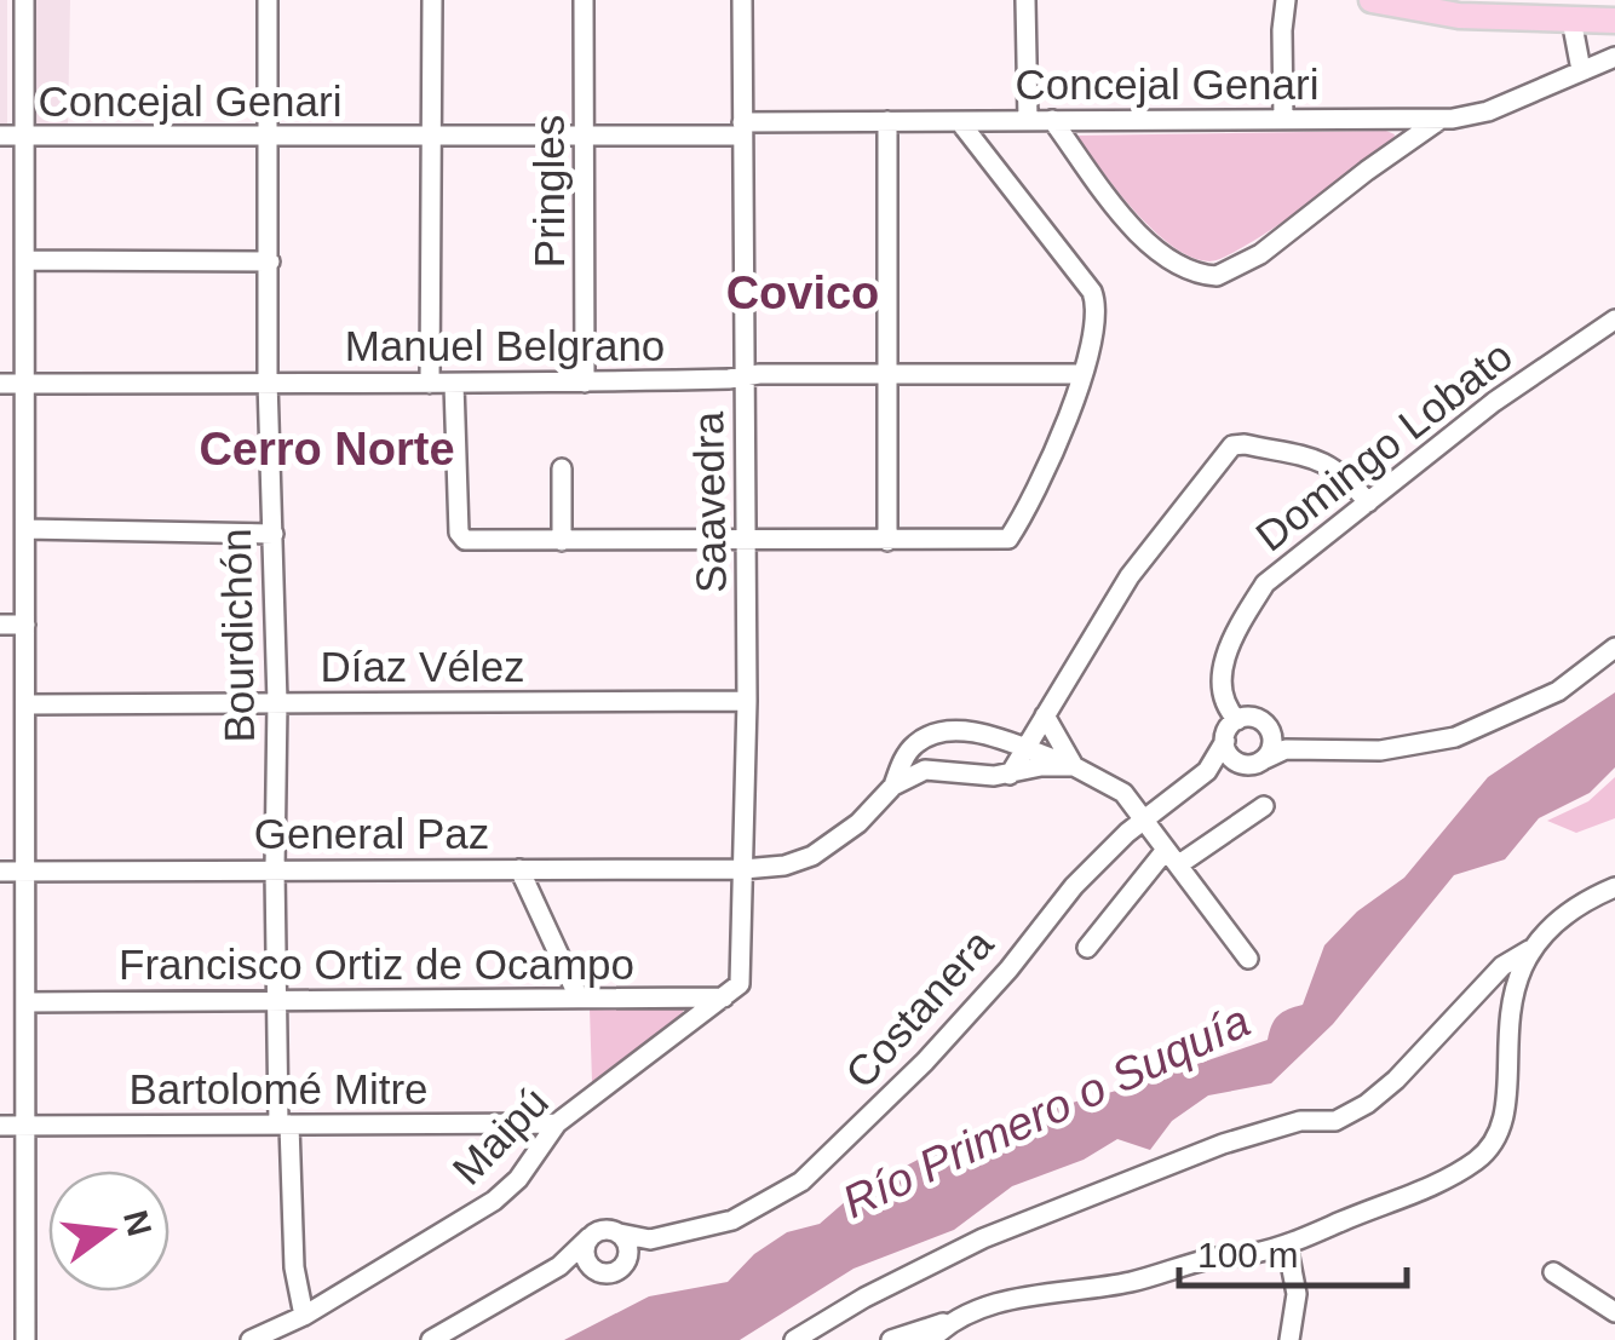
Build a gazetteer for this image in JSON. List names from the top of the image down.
{
  "streets": {
    "street": [
      "Concejal Genari",
      "Pringles",
      "Manuel Belgrano",
      "Domingo Lobato",
      "Saavedra",
      "Bourdichón",
      "Díaz Vélez",
      "General Paz",
      "Francisco Ortiz de Ocampo",
      "Costanera",
      "Bartolomé Mitre",
      "Maipú"
    ]
  },
  "crossings": [
    ["Concejal Genari", "Pringles"],
    ["Concejal Genari", "Saavedra"],
    ["Concejal Genari", "Bourdichón"],
    ["Pringles", "Manuel Belgrano"],
    ["Manuel Belgrano", "Saavedra"],
    ["Manuel Belgrano", "Bourdichón"],
    ["Domingo Lobato", "Costanera"],
    ["Saavedra", "Díaz Vélez"],
    ["Saavedra", "General Paz"],
    ["Saavedra", "Francisco Ortiz de Ocampo"],
    ["Saavedra", "Maipú"],
    ["Bourdichón", "Díaz Vélez"],
    ["Bourdichón", "General Paz"],
    ["Bourdichón", "Francisco Ortiz de Ocampo"],
    ["Bourdichón", "Bartolomé Mitre"],
    ["Bourdichón", "Maipú"],
    ["General Paz", "Costanera"],
    ["Francisco Ortiz de Ocampo", "Maipú"],
    ["Bartolomé Mitre", "Maipú"]
  ],
  "districts": ["Covico", "Cerro Norte"],
  "water": ["Río Primero o Suquía"],
  "scale_bar": "100 m",
  "north": "right"
}
